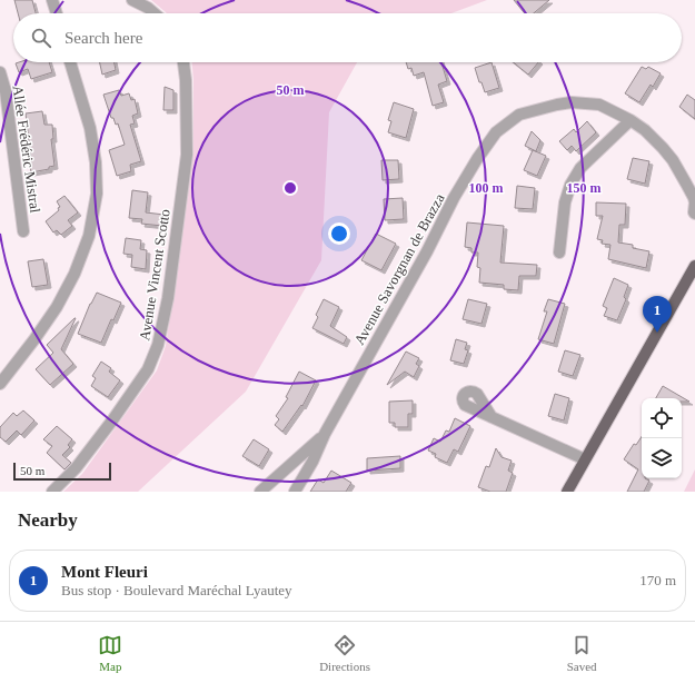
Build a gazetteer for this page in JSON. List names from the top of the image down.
{
  "streets": {
    "street": ["Allée Frédéric Mistral", "Avenue Savorgnan de Brazza", "Avenue Vincent Scotto"]
  },
  "scale_bar": "50 m",
  "page": {
    "search": "Search here",
    "pins": "1",
    "scale": "50 m",
    "heading": "Nearby",
    "list": [
      {
        "mark": "1",
        "name": "Mont Fleuri",
        "note": "Bus stop · Boulevard Maréchal Lyautey",
        "value": "170 m"
      }
    ],
    "nav": ["Map", "Directions", "Saved"]
  },
  "rings": ["50 m", "100 m", "150 m"]
}
